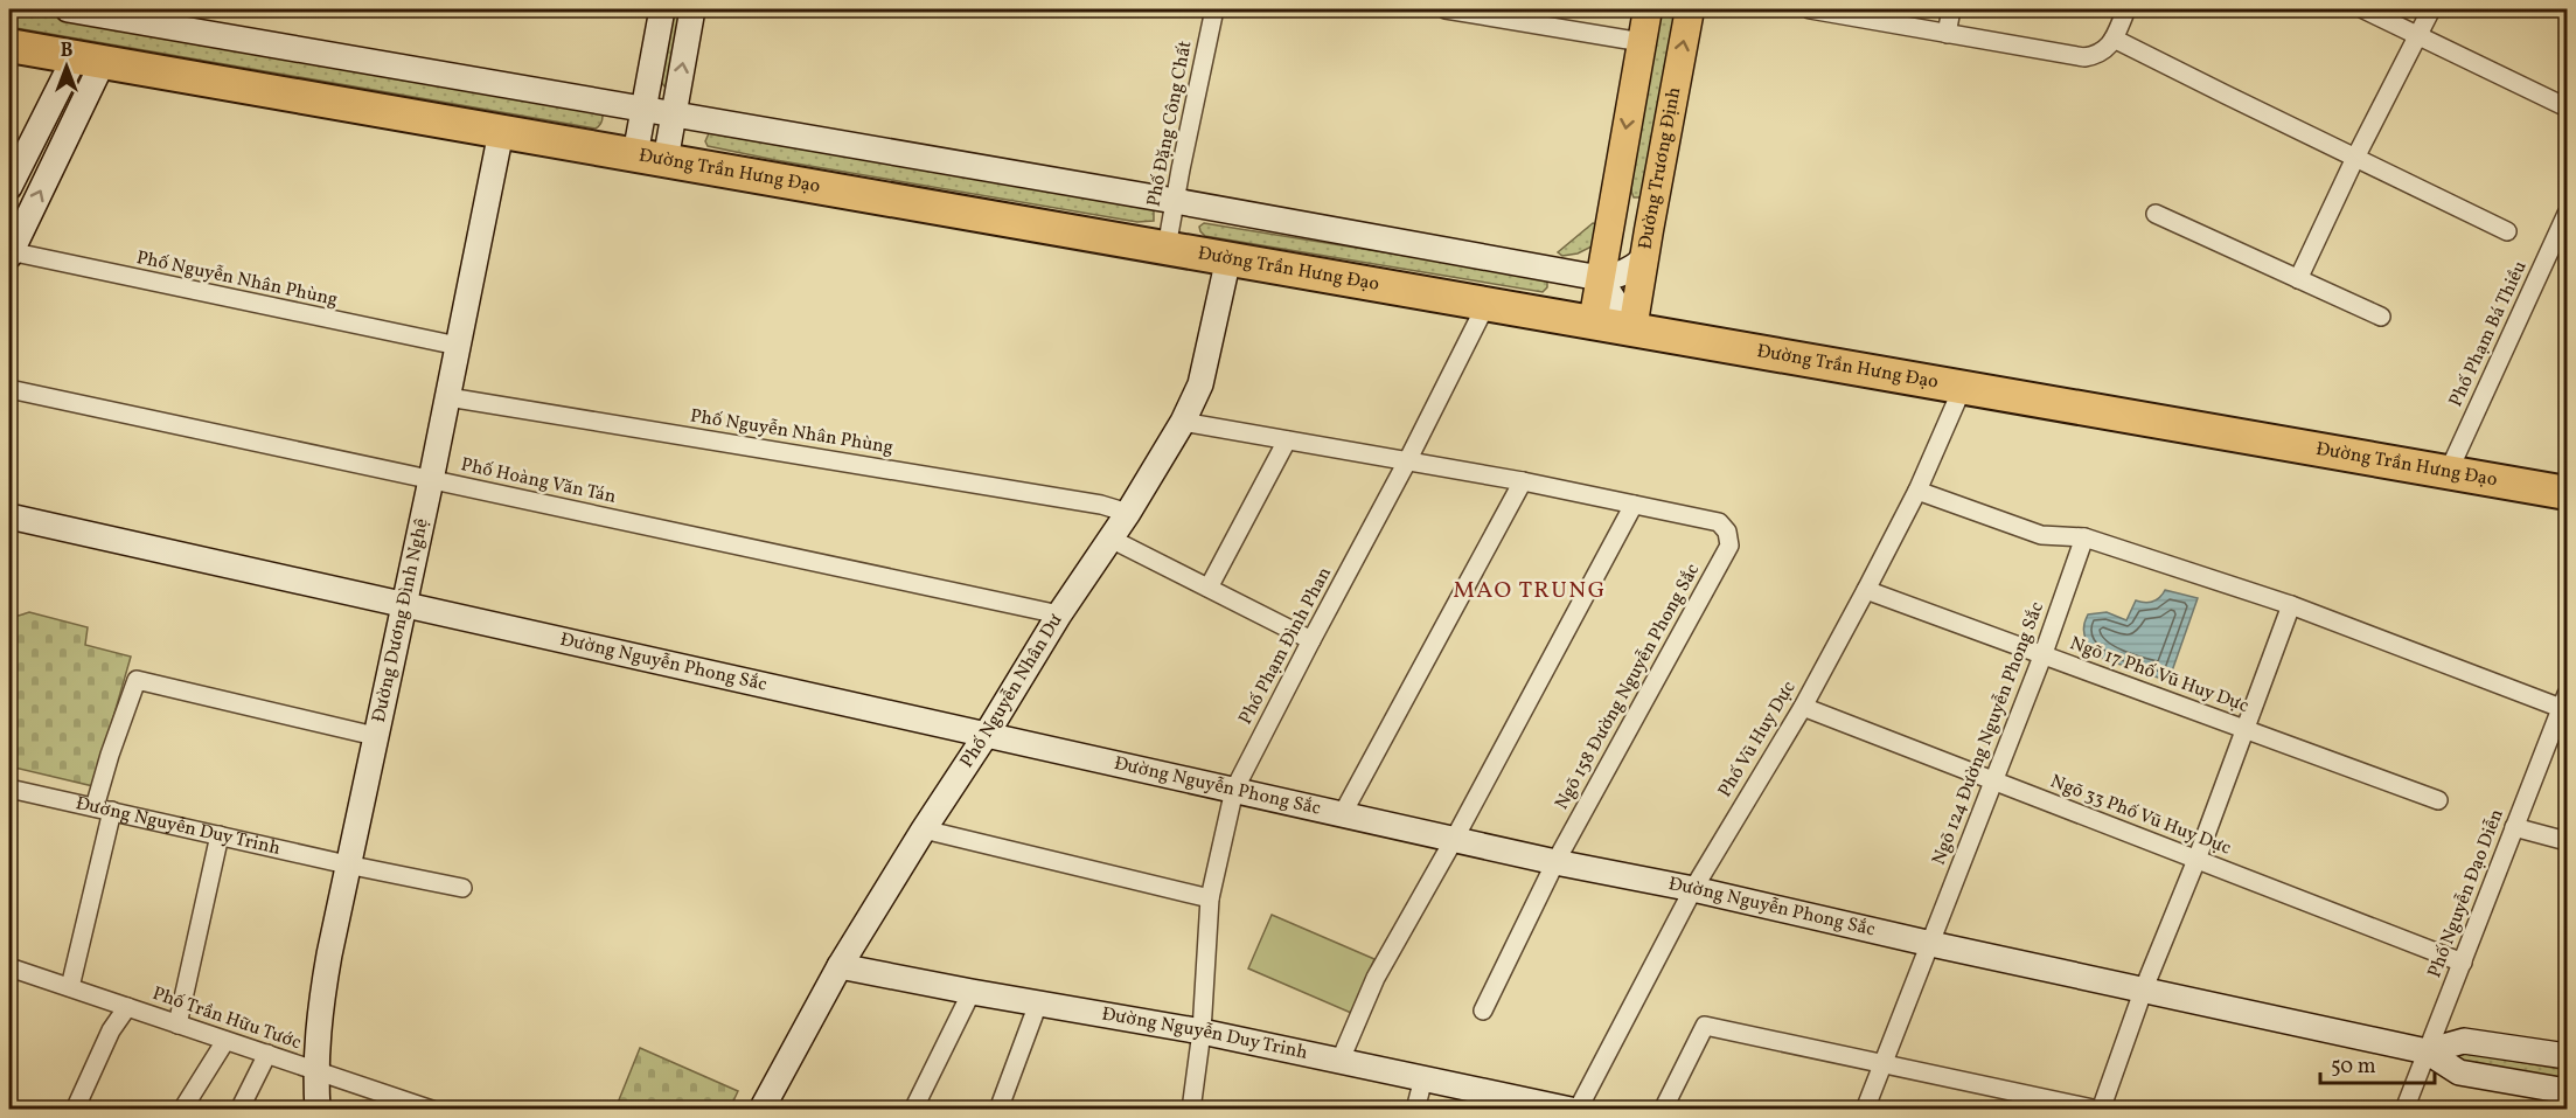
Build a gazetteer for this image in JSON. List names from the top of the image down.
{
  "streets": {
    "highway": ["Đường Trần Hưng Đạo"],
    "main road": [
      "Đường Trương Định",
      "Đường Dương Đình Nghệ",
      "Đường Nguyễn Phong Sắc",
      "Phố Nguyễn Nhân Dư",
      "Đường Nguyễn Duy Trinh"
    ],
    "street": [
      "Phố Đặng Công Chất",
      "Phố Nguyễn Nhân Phùng",
      "Phố Phạm Bá Thiều",
      "Phố Hoàng Văn Tán",
      "Phố Phạm Đình Phan",
      "Ngõ 17 Phố Vũ Huy Dực",
      "Ngõ 158 Đường Nguyễn Phong Sắc",
      "Ngõ 124 Đường Nguyễn Phong Sắc",
      "Phố Vũ Huy Dực",
      "Ngõ 33 Phố Vũ Huy Dực",
      "Phố Nguyễn Đạo Diễn",
      "Phố Trần Hữu Tước"
    ]
  },
  "crossings": [
    ["Phố Đặng Công Chất", "Đường Trần Hưng Đạo"],
    ["Đường Trương Định", "Đường Trần Hưng Đạo"],
    ["Đường Trần Hưng Đạo", "Phố Phạm Bá Thiều"],
    ["Đường Trần Hưng Đạo", "Đường Dương Đình Nghệ"],
    ["Đường Trần Hưng Đạo", "Phố Phạm Đình Phan"],
    ["Đường Trần Hưng Đạo", "Phố Nguyễn Nhân Dư"],
    ["Đường Trần Hưng Đạo", "Phố Vũ Huy Dực"],
    ["Phố Nguyễn Nhân Phùng", "Đường Dương Đình Nghệ"],
    ["Phố Nguyễn Nhân Phùng", "Phố Nguyễn Nhân Dư"],
    ["Phố Hoàng Văn Tán", "Đường Dương Đình Nghệ"],
    ["Phố Hoàng Văn Tán", "Phố Nguyễn Nhân Dư"],
    ["Đường Dương Đình Nghệ", "Đường Nguyễn Phong Sắc"],
    ["Đường Dương Đình Nghệ", "Đường Nguyễn Duy Trinh"],
    ["Đường Dương Đình Nghệ", "Phố Trần Hữu Tước"],
    ["Phố Phạm Đình Phan", "Đường Nguyễn Phong Sắc"],
    ["Phố Phạm Đình Phan", "Đường Nguyễn Duy Trinh"],
    ["Đường Nguyễn Phong Sắc", "Ngõ 158 Đường Nguyễn Phong Sắc"],
    ["Đường Nguyễn Phong Sắc", "Phố Nguyễn Nhân Dư"],
    ["Đường Nguyễn Phong Sắc", "Ngõ 124 Đường Nguyễn Phong Sắc"],
    ["Đường Nguyễn Phong Sắc", "Phố Vũ Huy Dực"],
    ["Đường Nguyễn Phong Sắc", "Phố Nguyễn Đạo Diễn"],
    ["Ngõ 17 Phố Vũ Huy Dực", "Ngõ 124 Đường Nguyễn Phong Sắc"],
    ["Ngõ 17 Phố Vũ Huy Dực", "Phố Vũ Huy Dực"],
    ["Phố Nguyễn Nhân Dư", "Đường Nguyễn Duy Trinh"],
    ["Ngõ 124 Đường Nguyễn Phong Sắc", "Ngõ 33 Phố Vũ Huy Dực"],
    ["Phố Vũ Huy Dực", "Ngõ 33 Phố Vũ Huy Dực"],
    ["Ngõ 33 Phố Vũ Huy Dực", "Phố Nguyễn Đạo Diễn"]
  ],
  "districts": ["MAO TRUNG"],
  "scale_bar": "50 m",
  "north": "top"
}
